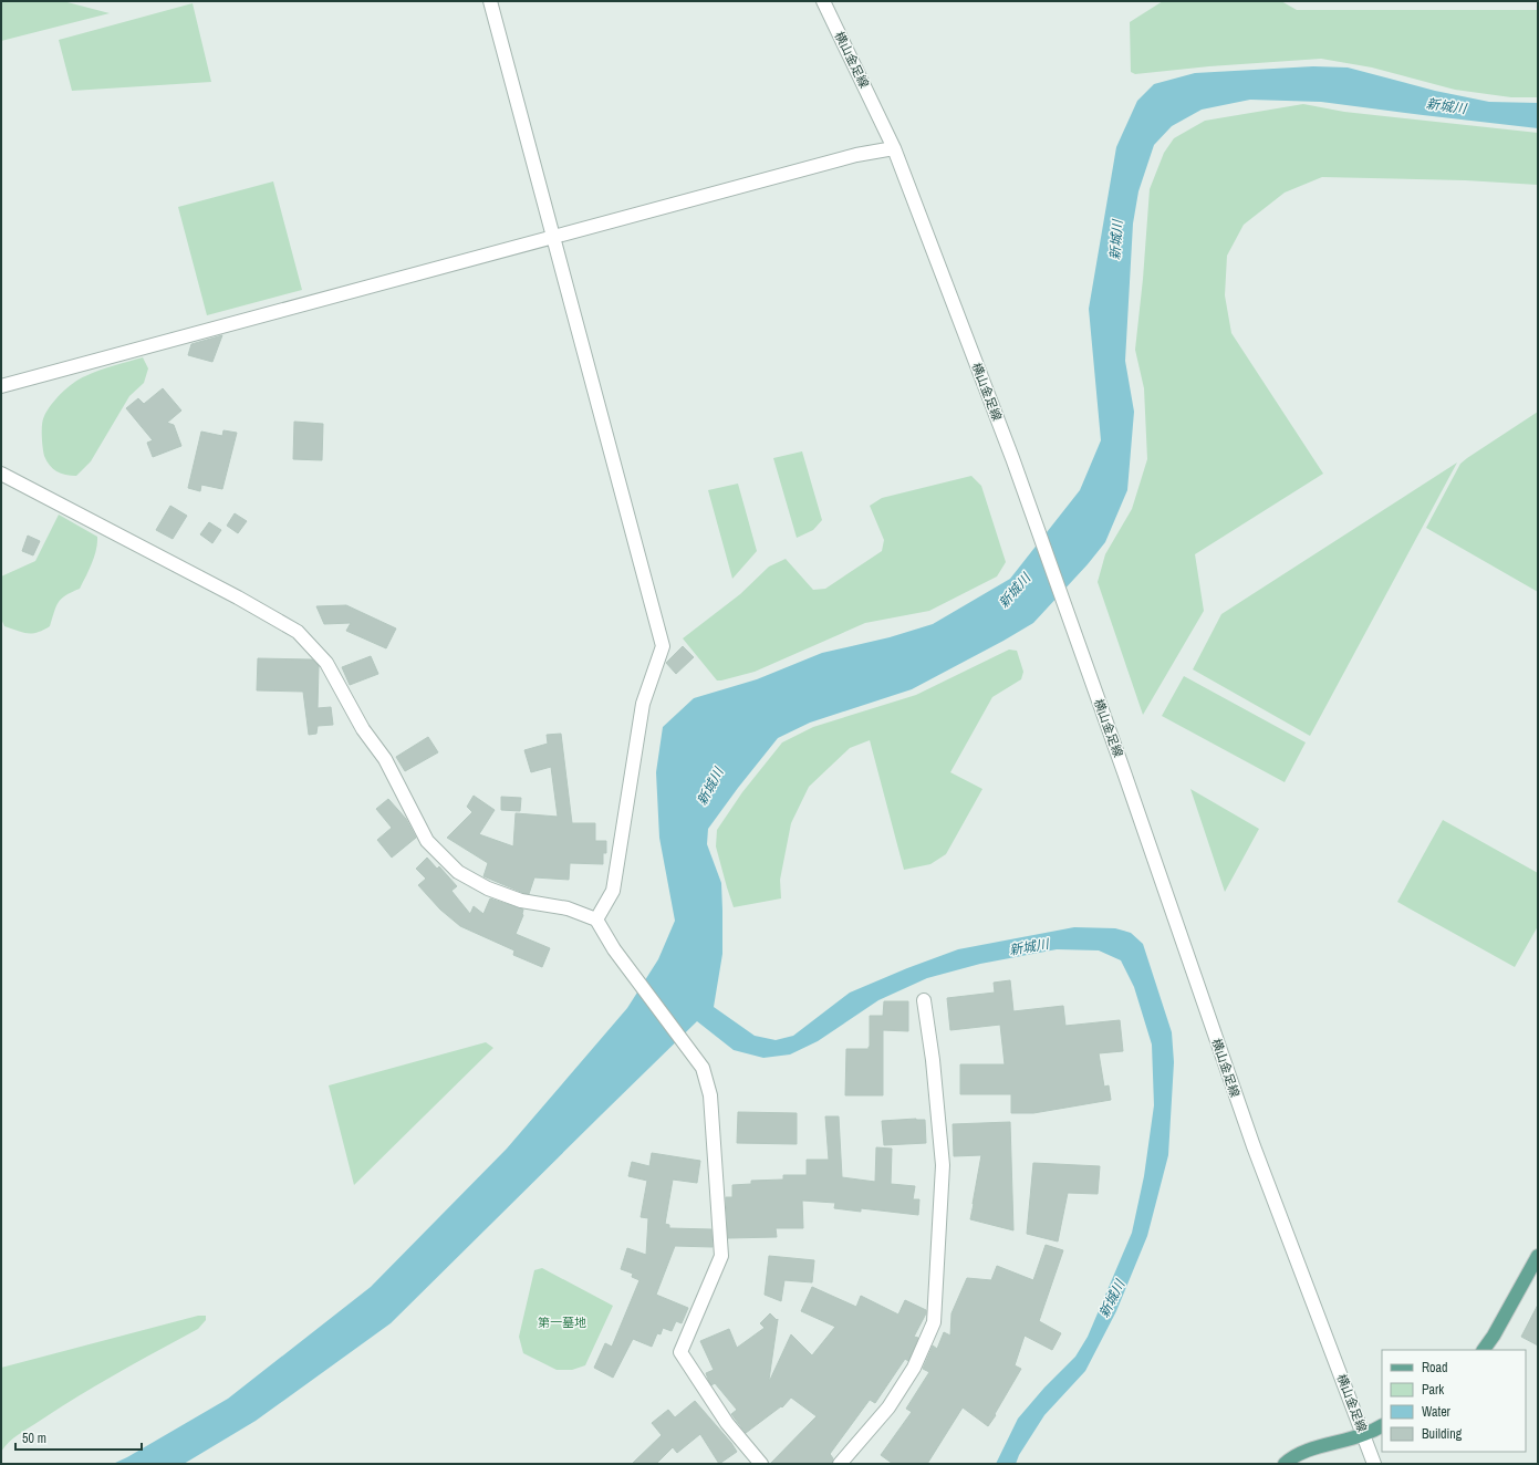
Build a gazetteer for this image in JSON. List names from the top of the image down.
{
  "streets": {
    "street": ["横山金足線"]
  },
  "water": ["新城川"],
  "parks": ["第一墓地"],
  "legend": [
    "Road",
    "Park",
    "Water",
    "Building"
  ],
  "scale_bar": "50 m"
}
